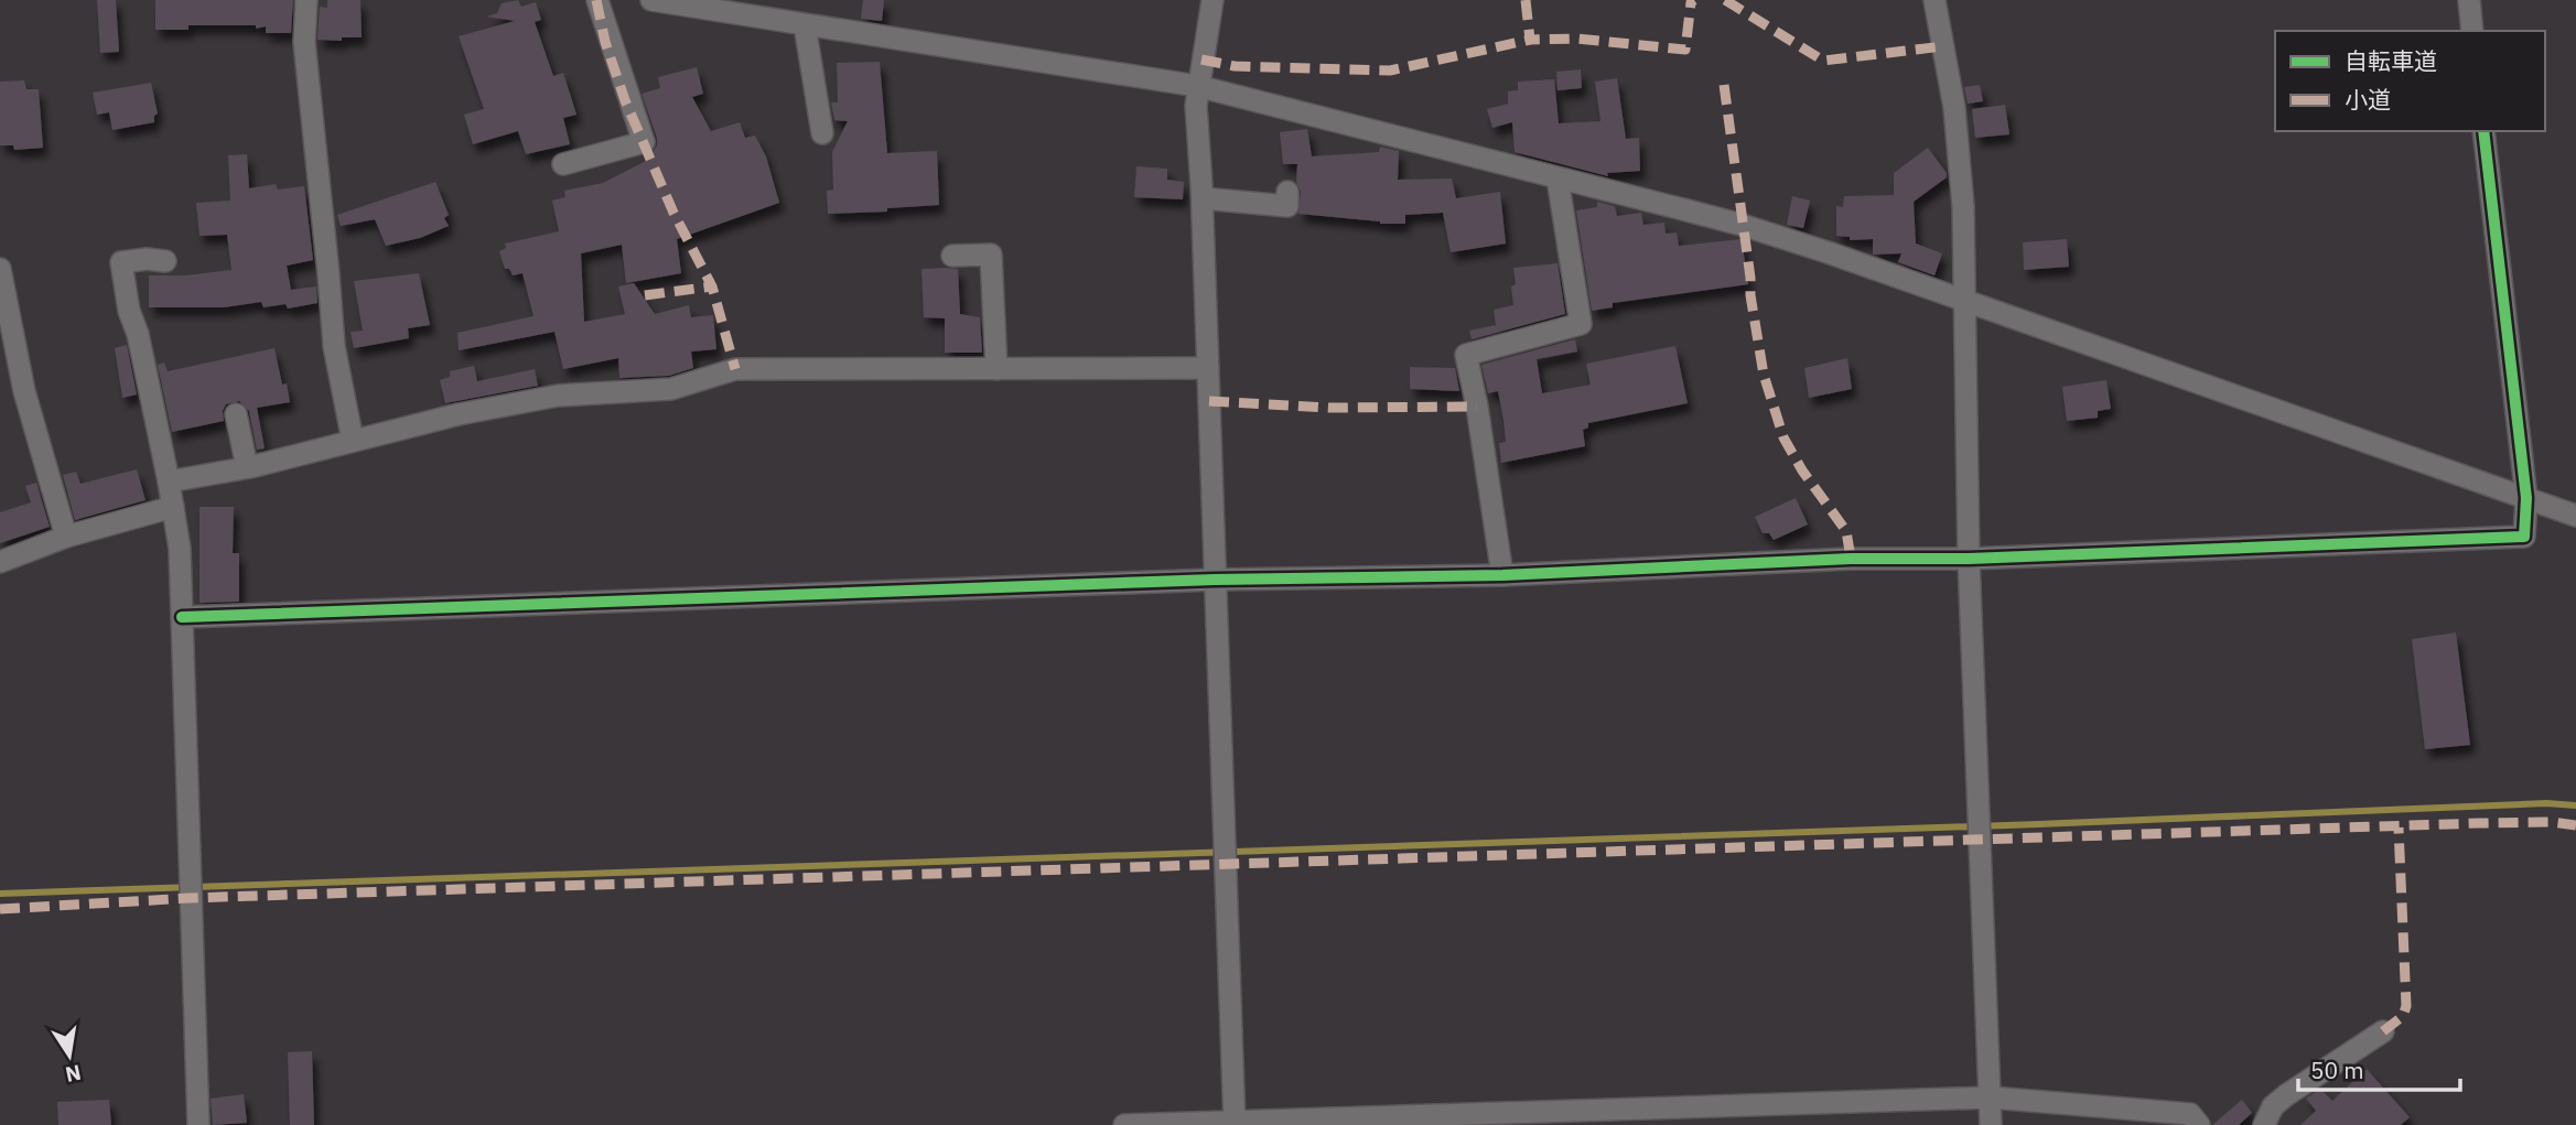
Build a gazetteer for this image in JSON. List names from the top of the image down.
{
  "legend": ["自転車道", "小道"],
  "scale_bar": "50 m",
  "north": "bottom"
}
